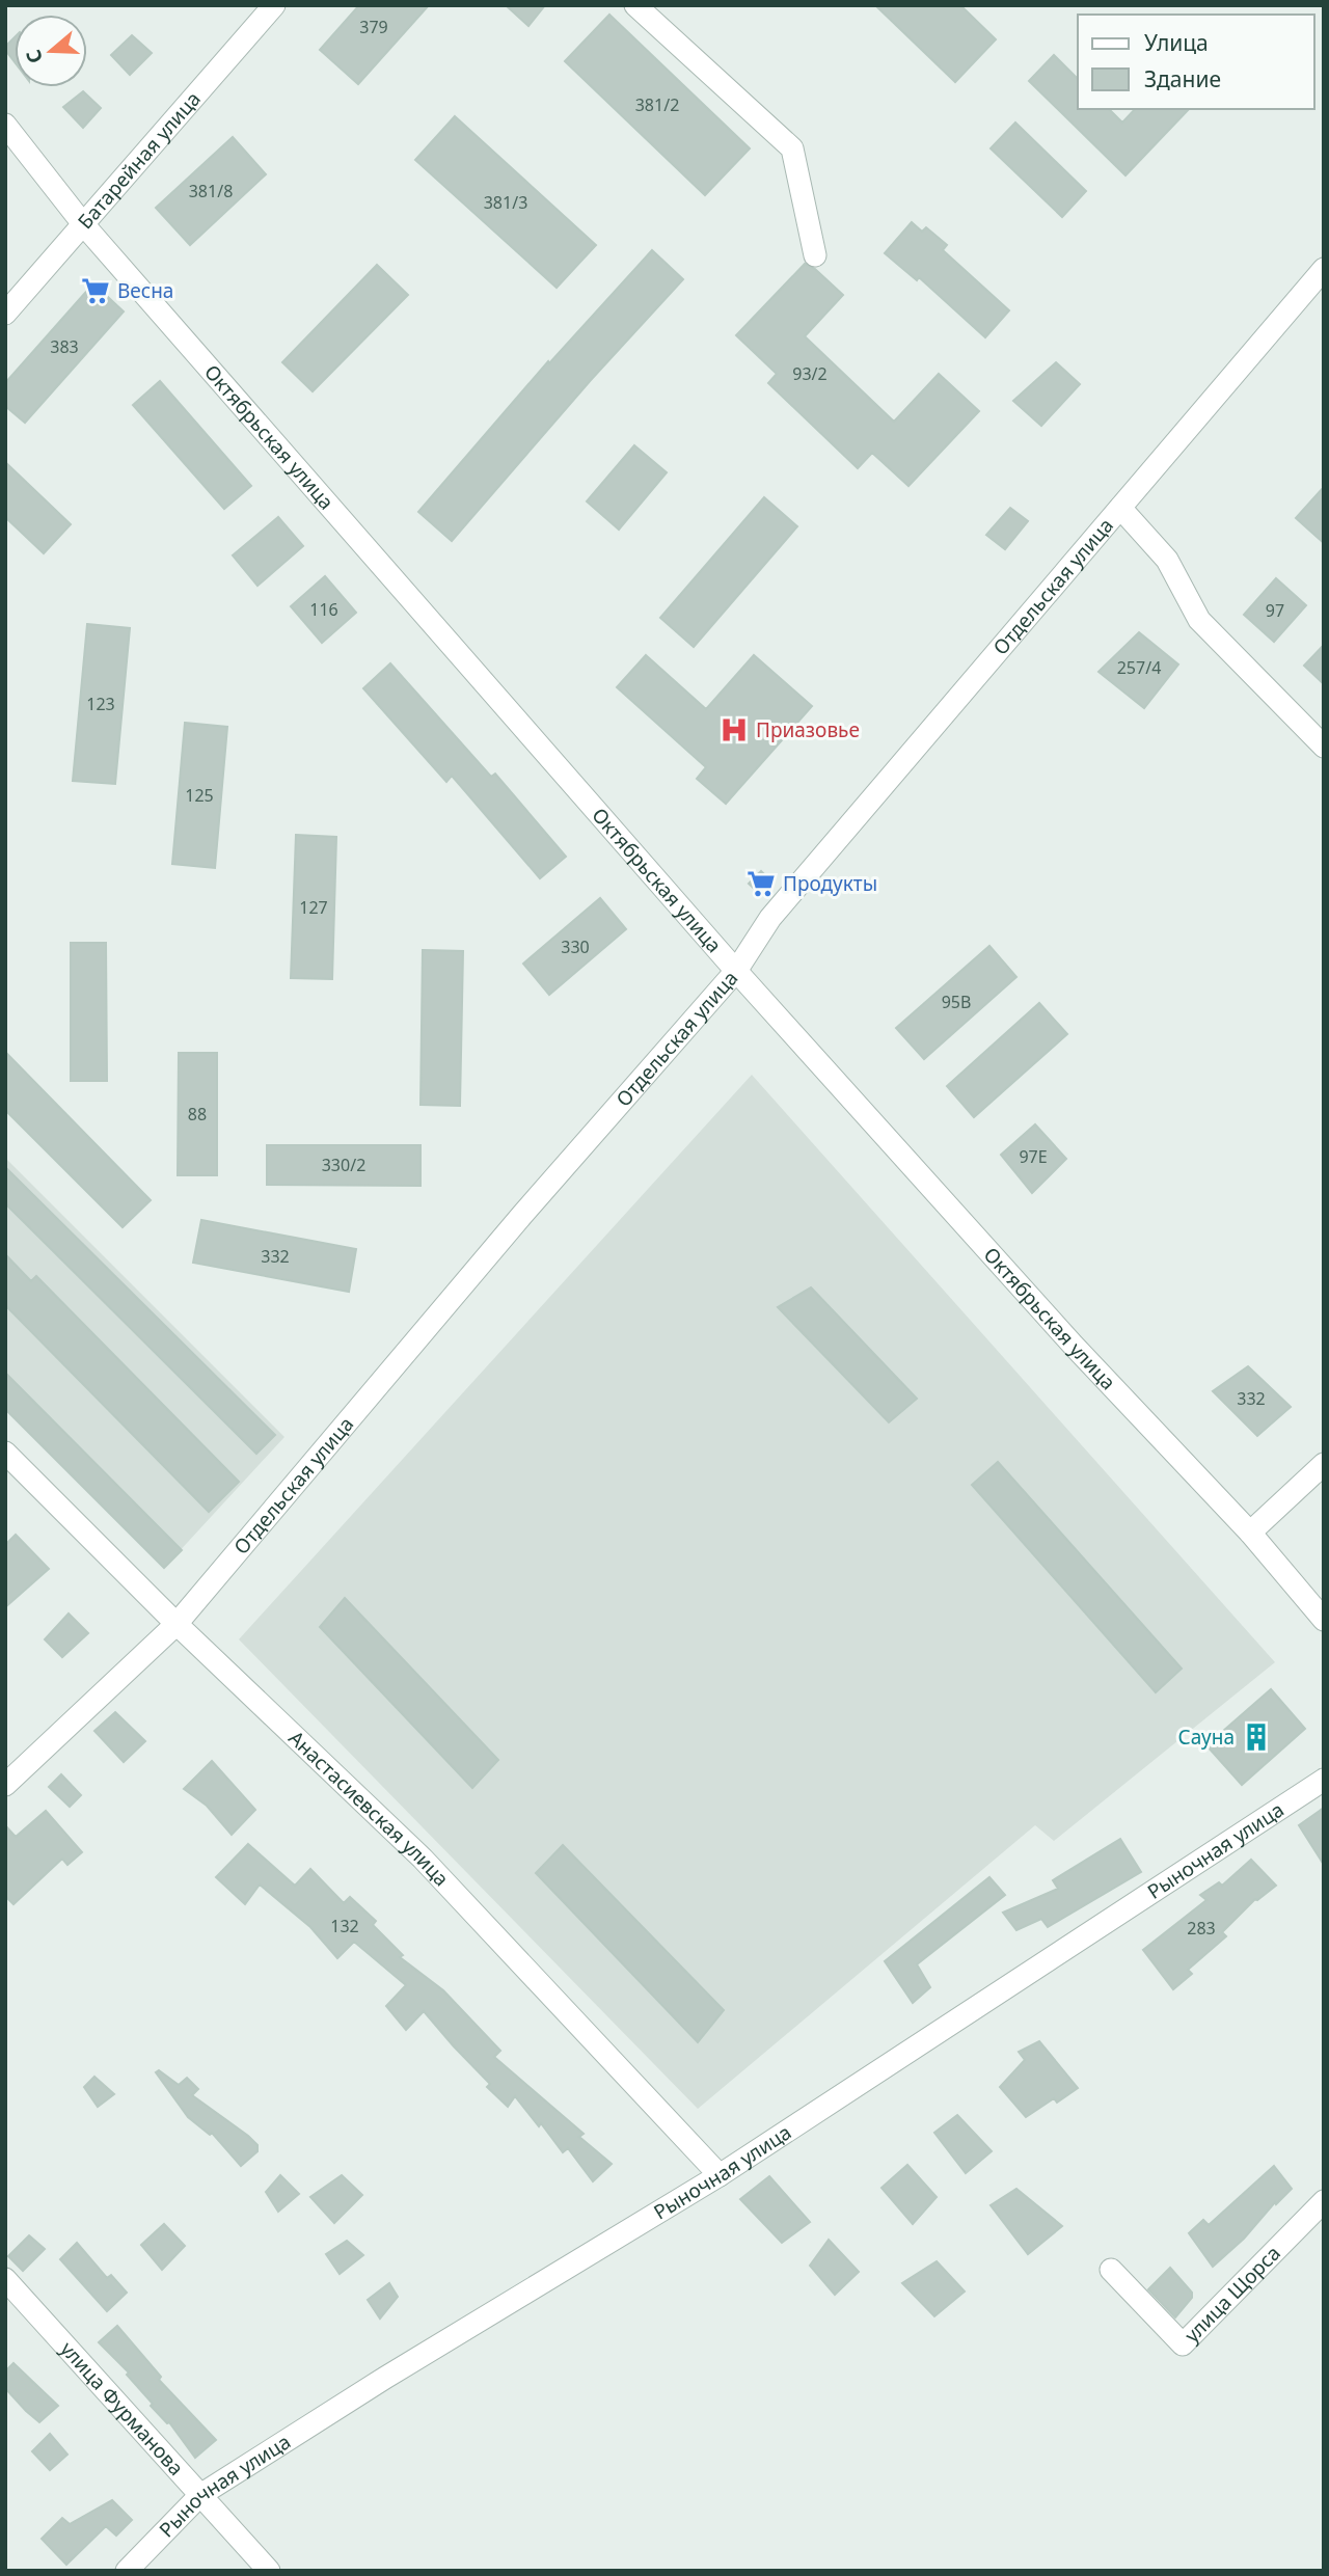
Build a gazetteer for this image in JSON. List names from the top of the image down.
{
  "streets": {
    "street": [
      "Батарейная улица",
      "Октябрьская улица",
      "Отдельская улица",
      "Анастасиевская улица",
      "Рыночная улица",
      "улица Щорса",
      "улица Фурманова"
    ]
  },
  "crossings": [
    ["Батарейная улица", "Октябрьская улица"],
    ["Октябрьская улица", "Отдельская улица"],
    ["Отдельская улица", "Анастасиевская улица"],
    ["Анастасиевская улица", "Рыночная улица"],
    ["Рыночная улица", "улица Фурманова"]
  ],
  "places": {
    "supermarket": ["Весна", "Продукты"],
    "hospital": ["Приазовье"],
    "building": ["Сауна"]
  },
  "house_numbers": [
    "379",
    "381/2",
    "381/8",
    "381/3",
    "383",
    "93/2",
    "116",
    "97",
    "257/4",
    "123",
    "125",
    "127",
    "330",
    "95В",
    "88",
    "97Е",
    "330/2",
    "332",
    "332",
    "132",
    "283"
  ],
  "legend": ["Улица", "Здание"],
  "north": "left"
}
